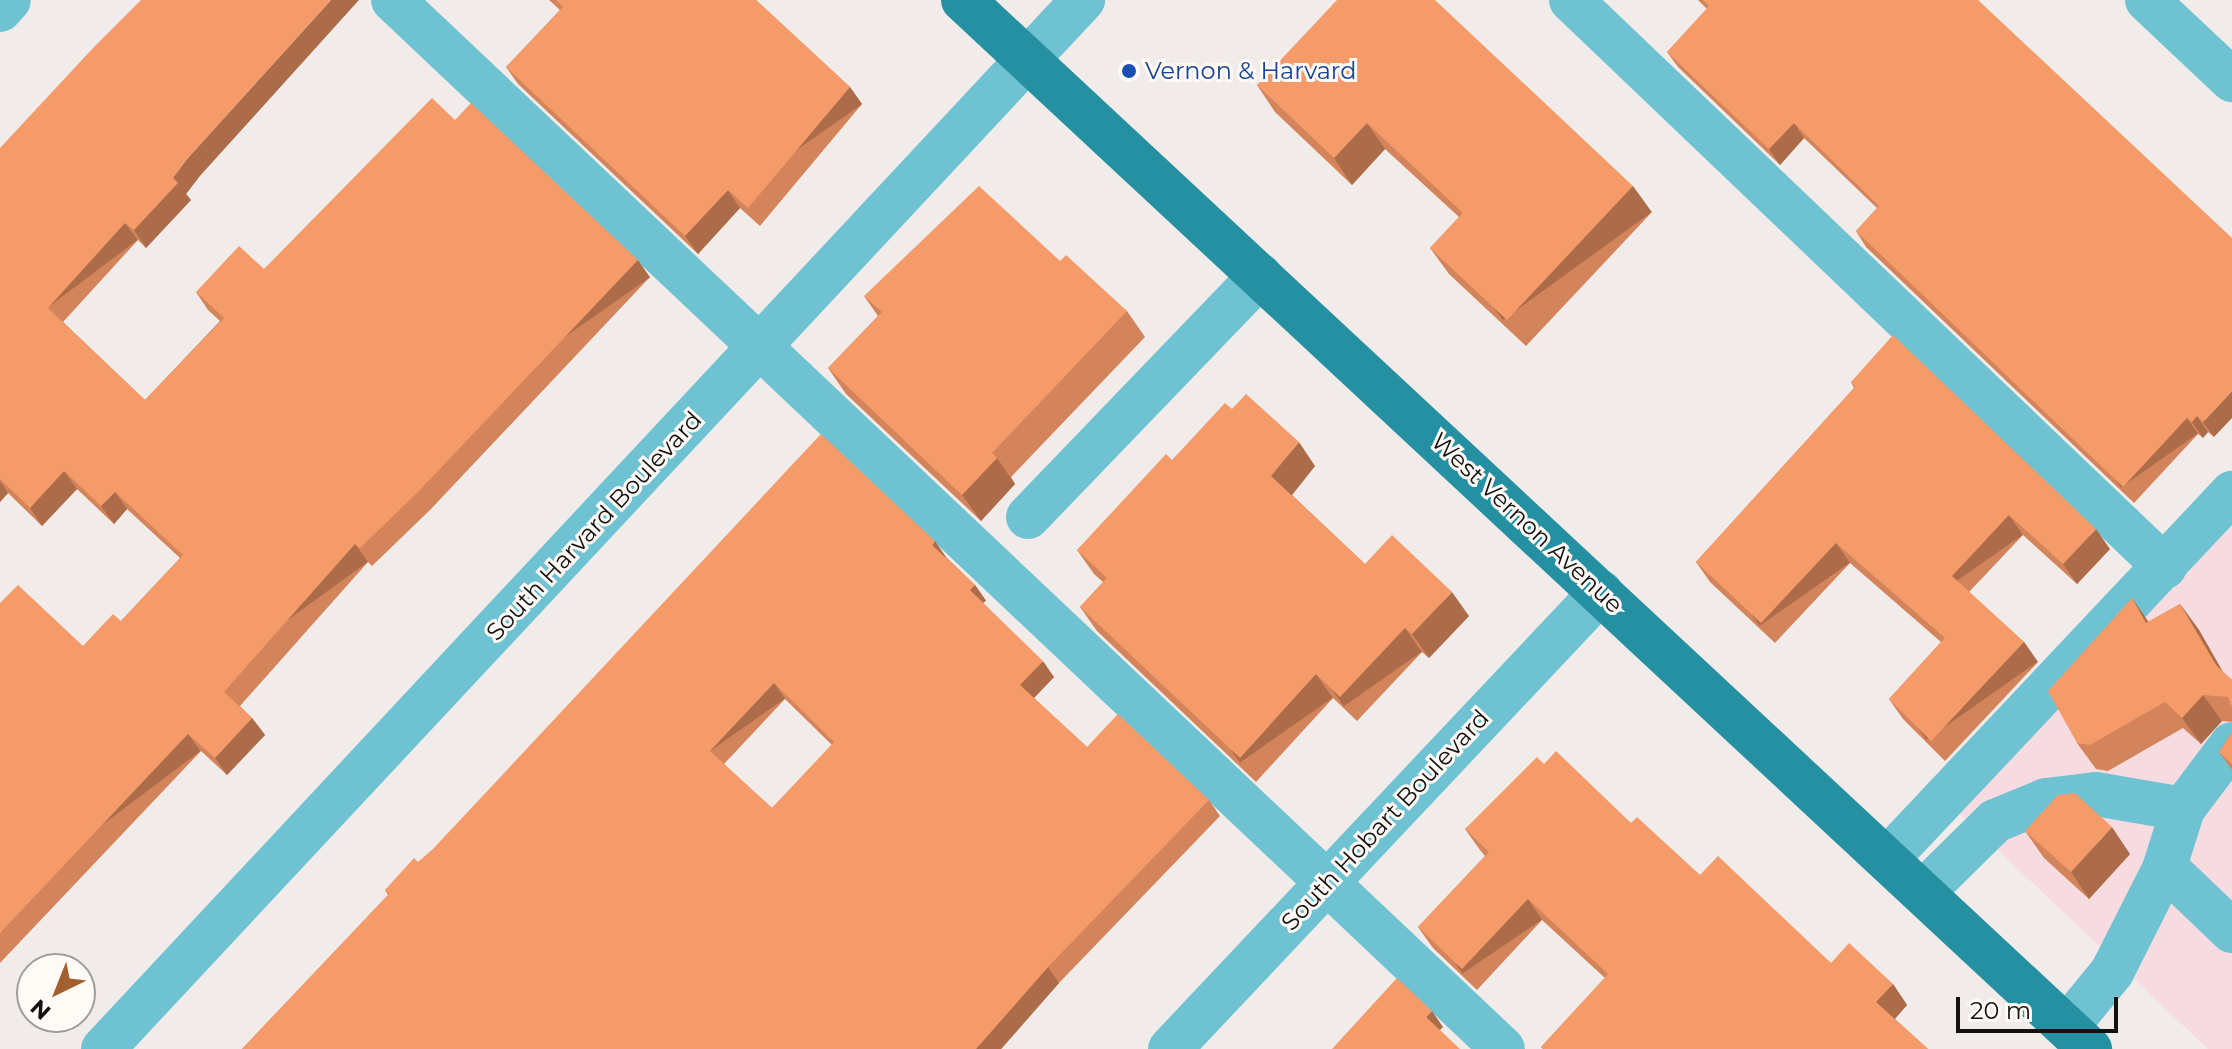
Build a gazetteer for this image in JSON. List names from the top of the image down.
{
  "streets": {
    "main road": ["West Vernon Avenue"],
    "street": ["South Harvard Boulevard", "South Hobart Boulevard"]
  },
  "crossings": [
    ["West Vernon Avenue", "South Harvard Boulevard"],
    ["West Vernon Avenue", "South Hobart Boulevard"]
  ],
  "places": ["Vernon & Harvard"],
  "scale_bar": "20 m",
  "north": "bottom left"
}
